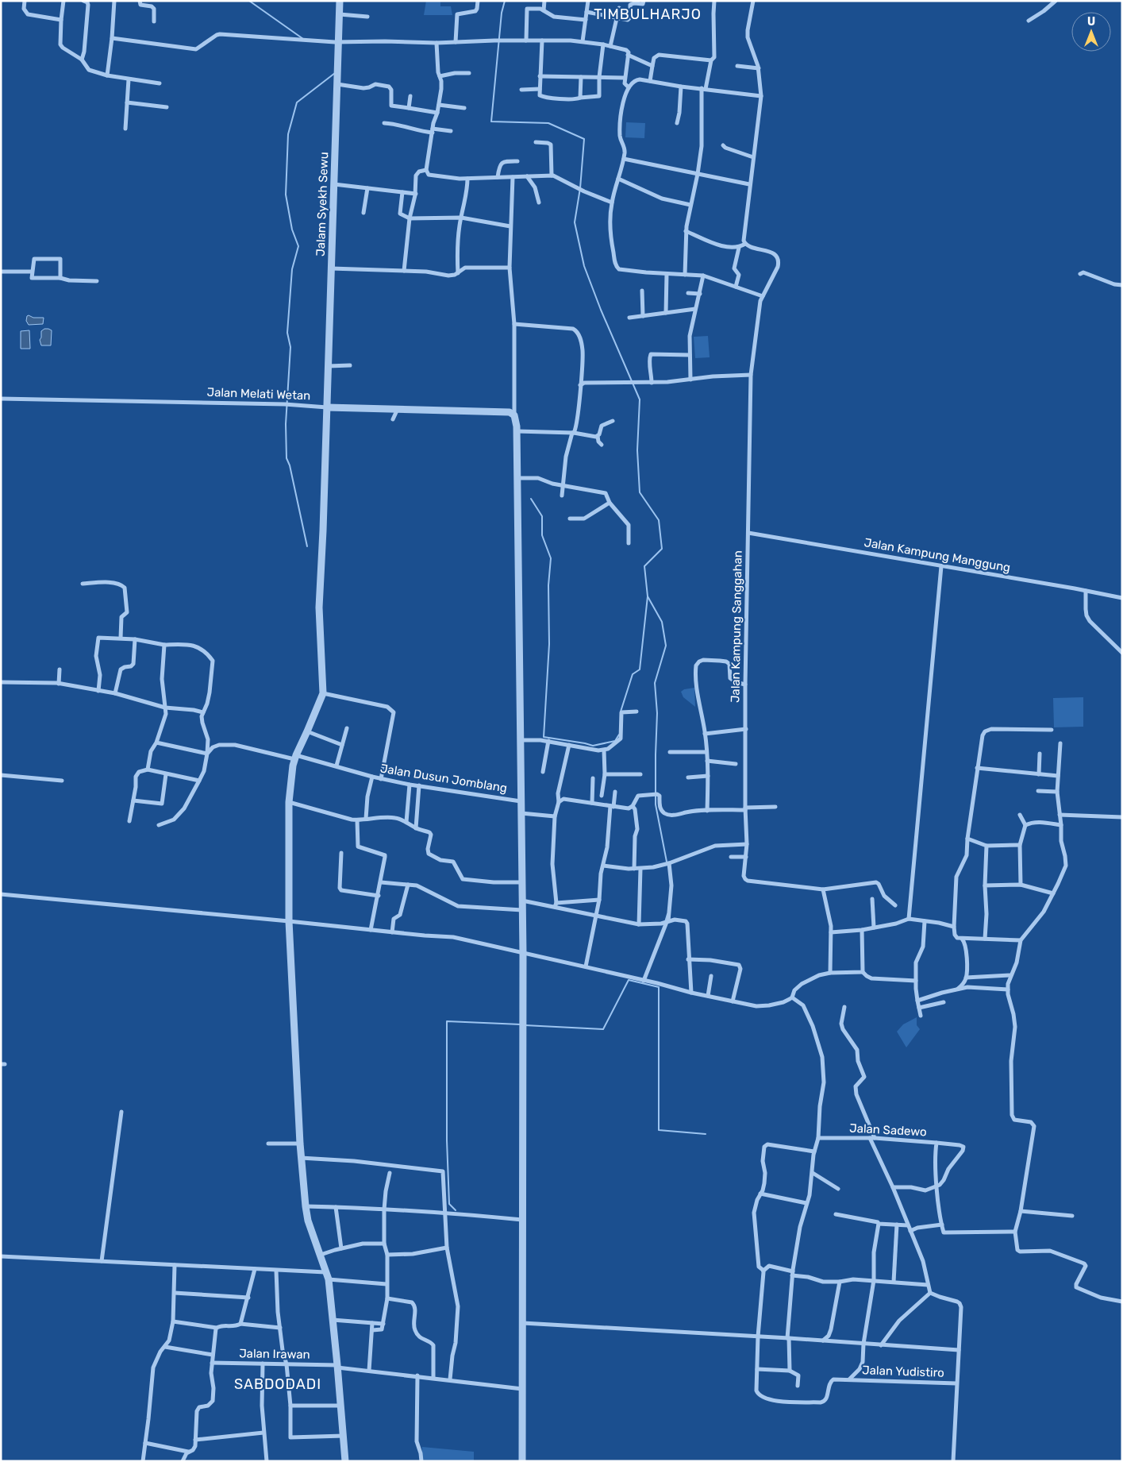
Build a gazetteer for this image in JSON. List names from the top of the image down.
{
  "streets": {
    "street": [
      "Jalam Syekh Sewu",
      "Jalan Melati Wetan",
      "Jalan Kampung Manggung",
      "Jalan Kampung Sanggahan",
      "Jalan Dusun Jomblang",
      "Jalan Sadewo",
      "Jalan Irawan",
      "Jalan Yudistiro"
    ]
  },
  "crossings": [
    ["Jalam Syekh Sewu", "Jalan Melati Wetan"],
    ["Jalan Kampung Manggung", "Jalan Kampung Sanggahan"]
  ],
  "districts": ["TIMBULHARJO", "SABDODADI"],
  "north": "top"
}
